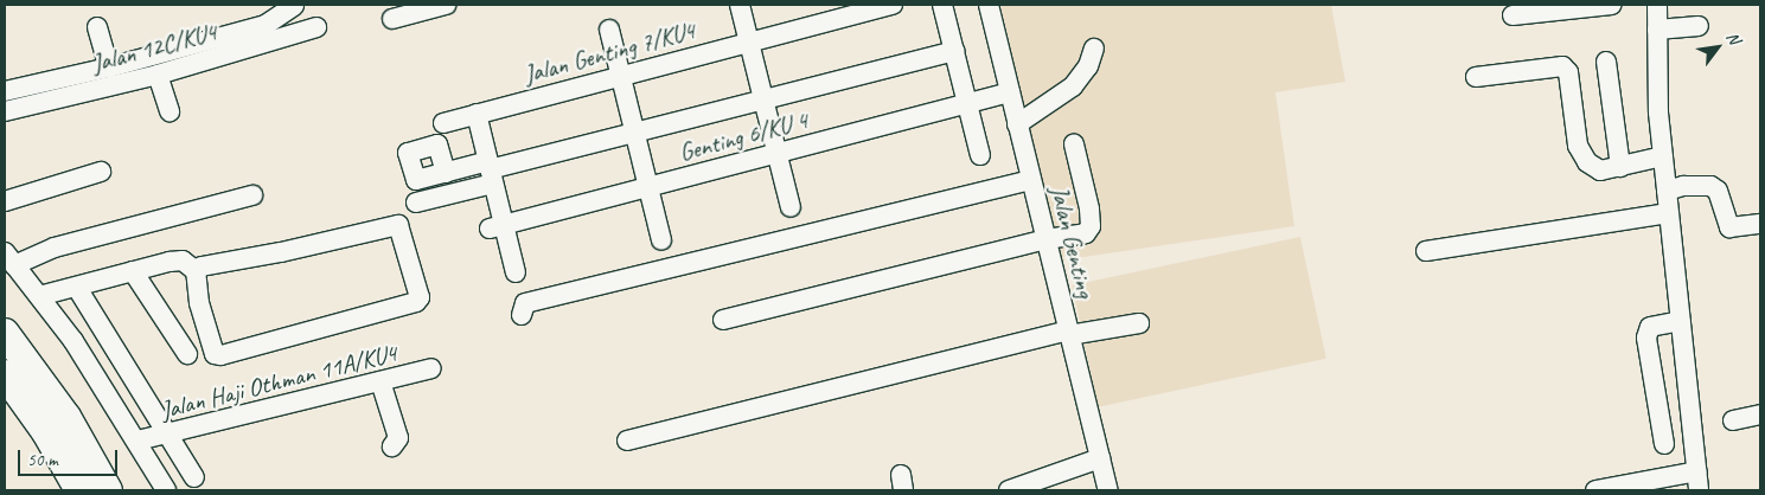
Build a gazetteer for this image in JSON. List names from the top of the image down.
{
  "streets": {
    "street": [
      "Jalan 12C/KU4",
      "Jalan Genting 7/KU4",
      "Genting 6/KU 4",
      "Jalan Genting",
      "Jalan Haji Othman 11A/KU4"
    ]
  },
  "crossings": [
    ["Genting 6/KU 4", "Jalan Genting"]
  ],
  "scale_bar": "50 m",
  "north": "top right"
}
